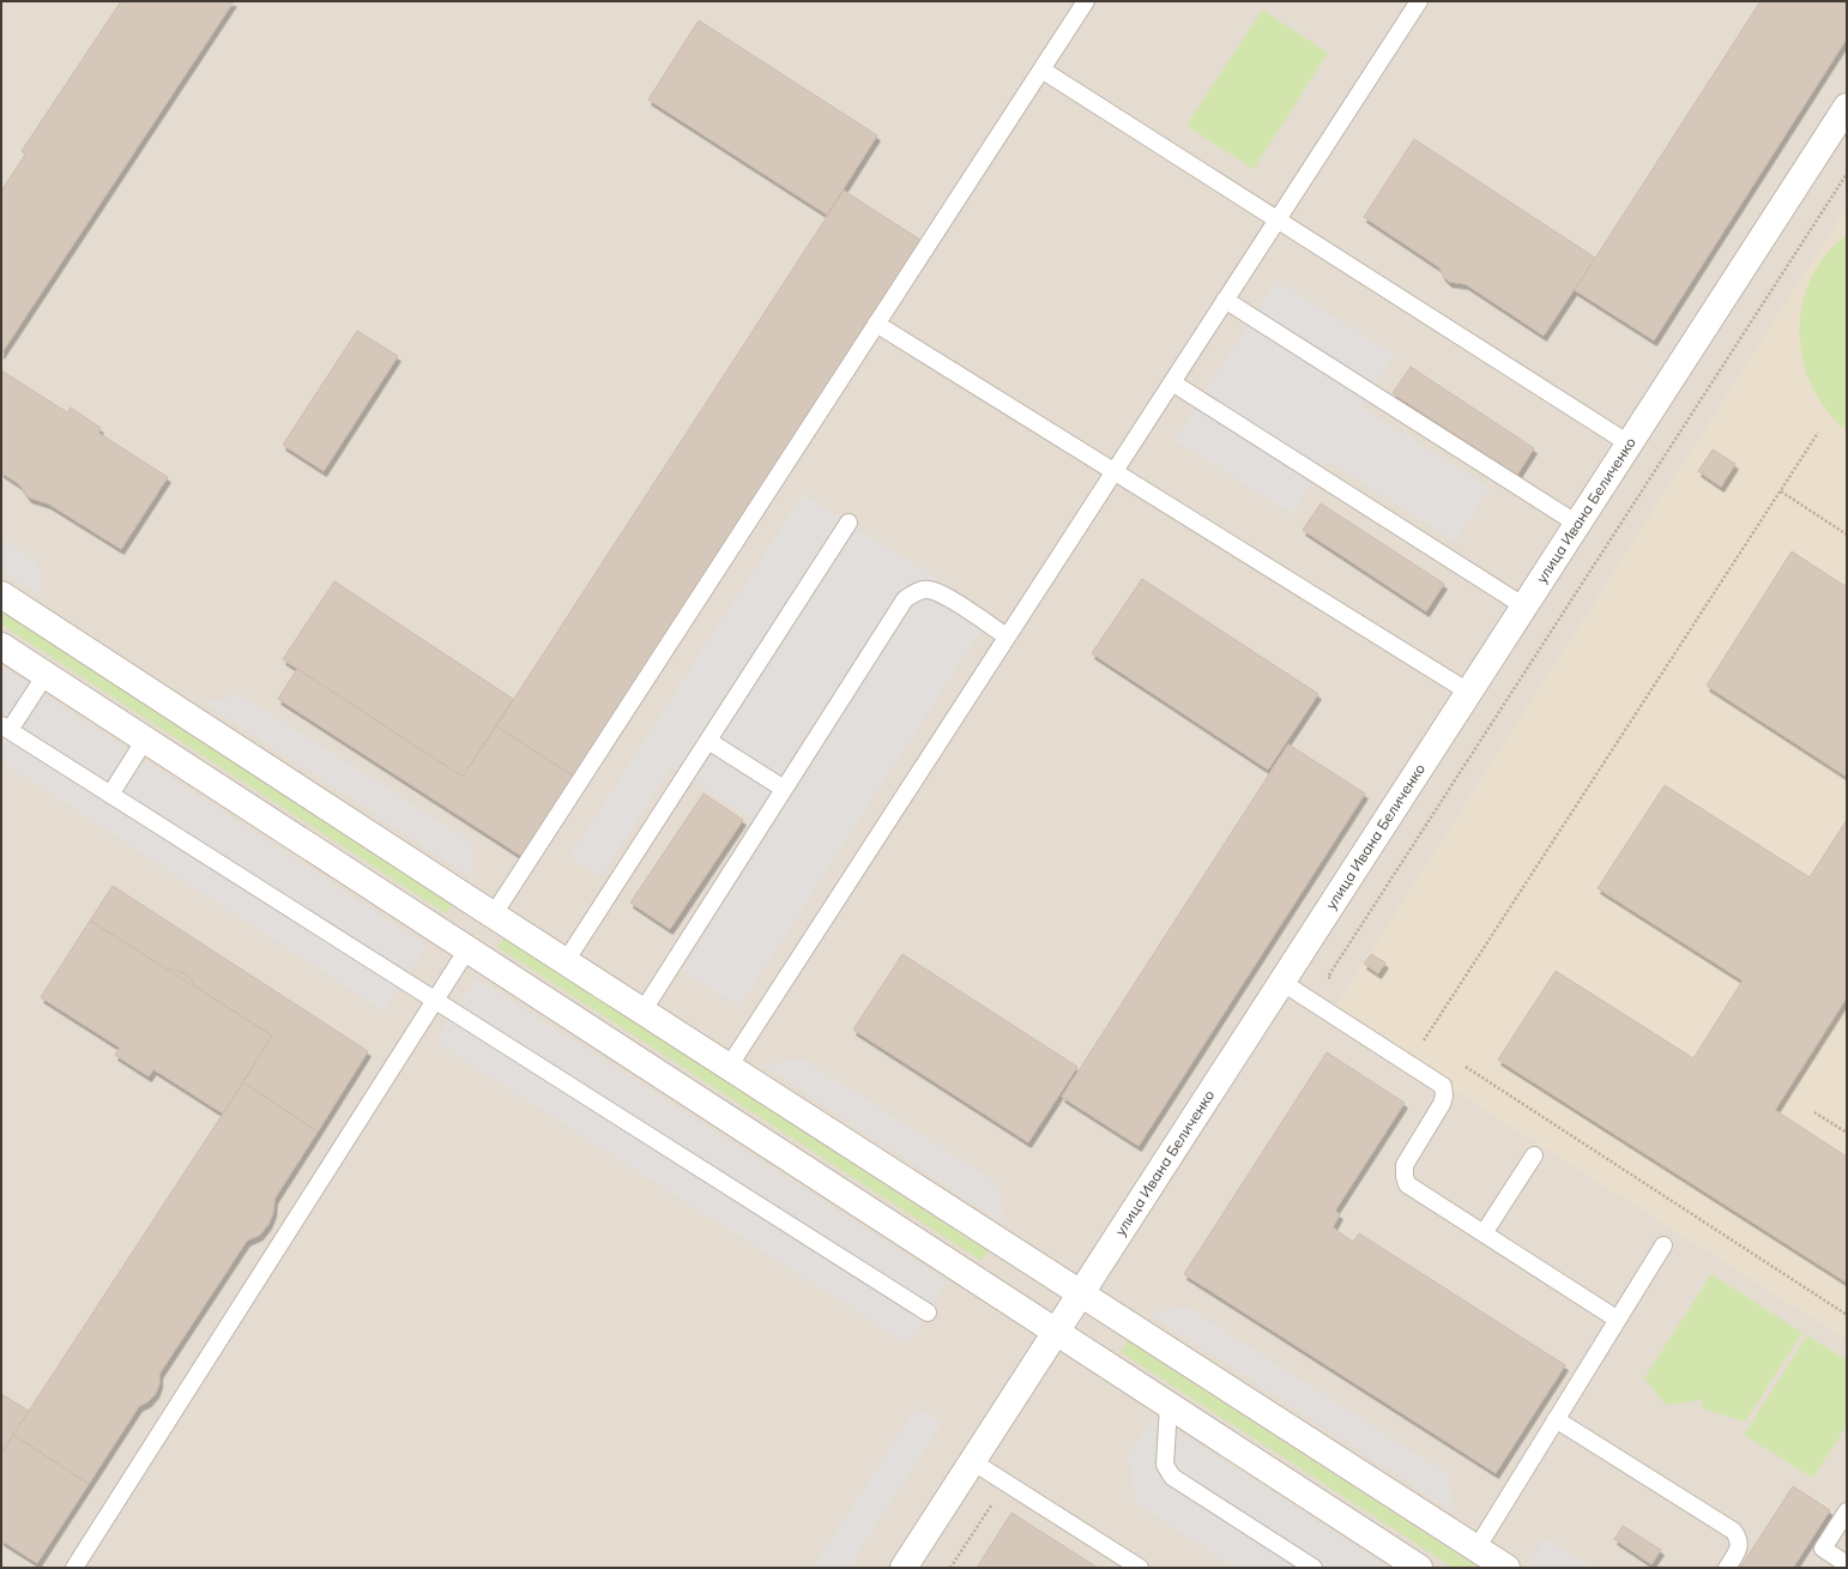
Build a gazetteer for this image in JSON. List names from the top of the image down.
{
  "streets": {
    "street": ["улица Ивана Беличенко"]
  }
}
